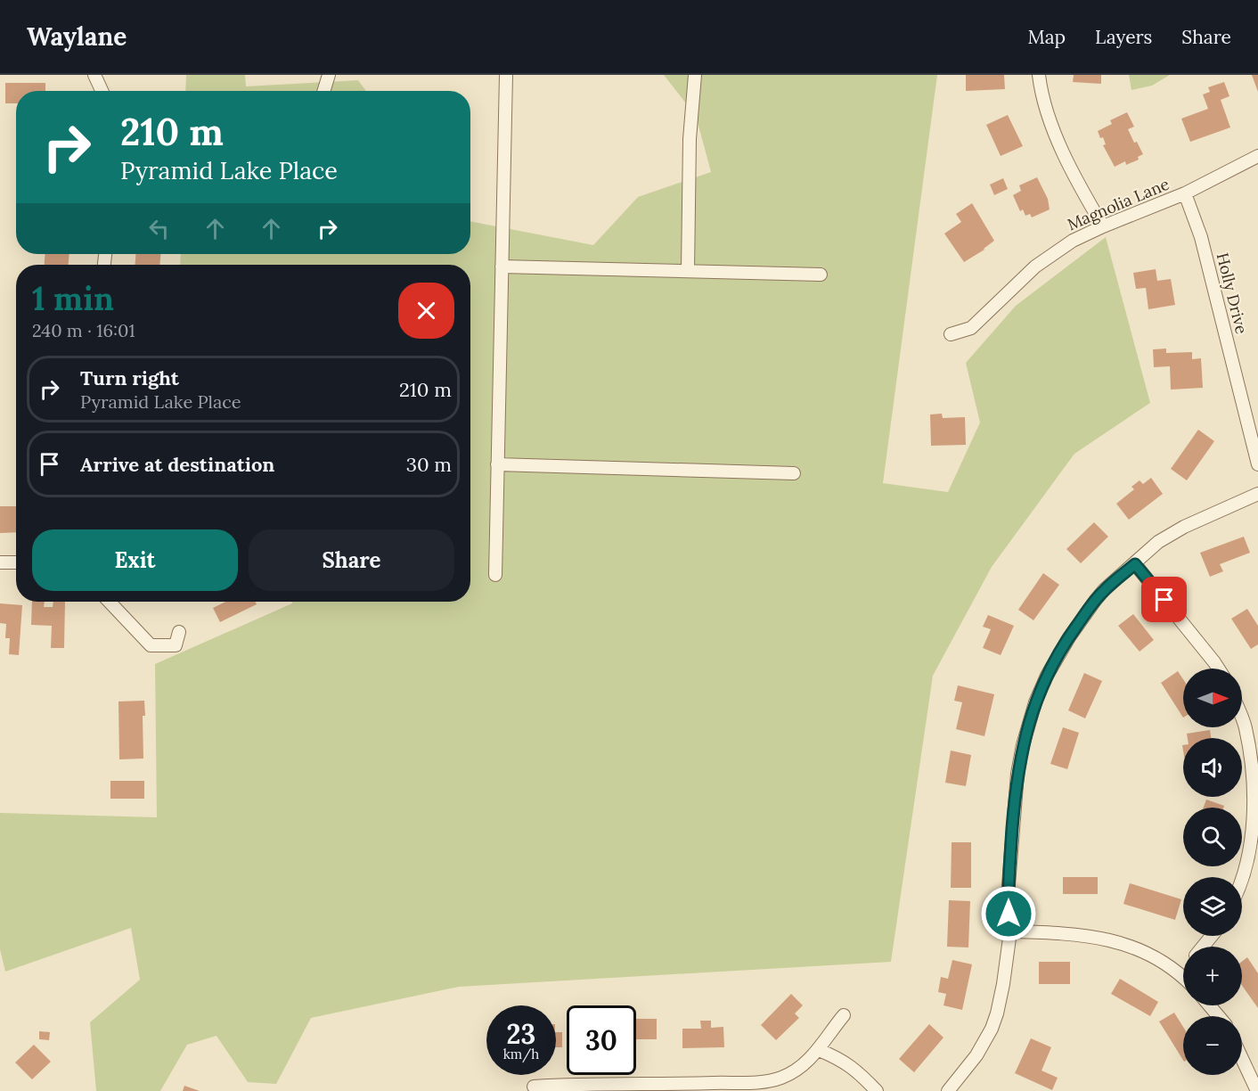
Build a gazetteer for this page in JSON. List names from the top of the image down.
{
  "streets": {
    "street": ["Magnolia Lane", "Holly Drive"]
  },
  "crossings": [
    ["Magnolia Lane", "Holly Drive"]
  ],
  "north": "right",
  "page": {
    "header": "Waylane",
    "nav": ["Map", "Layers", "Share"],
    "turn": ["210 m", "Pyramid Lake Place"],
    "heading": ["1 min", "240 m · 16:01"],
    "list": [
      {
        "name": "Turn right",
        "note": "Pyramid Lake Place",
        "value": "210 m"
      },
      {
        "name": "Arrive at destination",
        "value": "30 m"
      }
    ],
    "buttons": ["Exit", "Share"],
    "map_buttons": ["+", "−"],
    "speed": "23 km/h",
    "limit": "30"
  }
}
